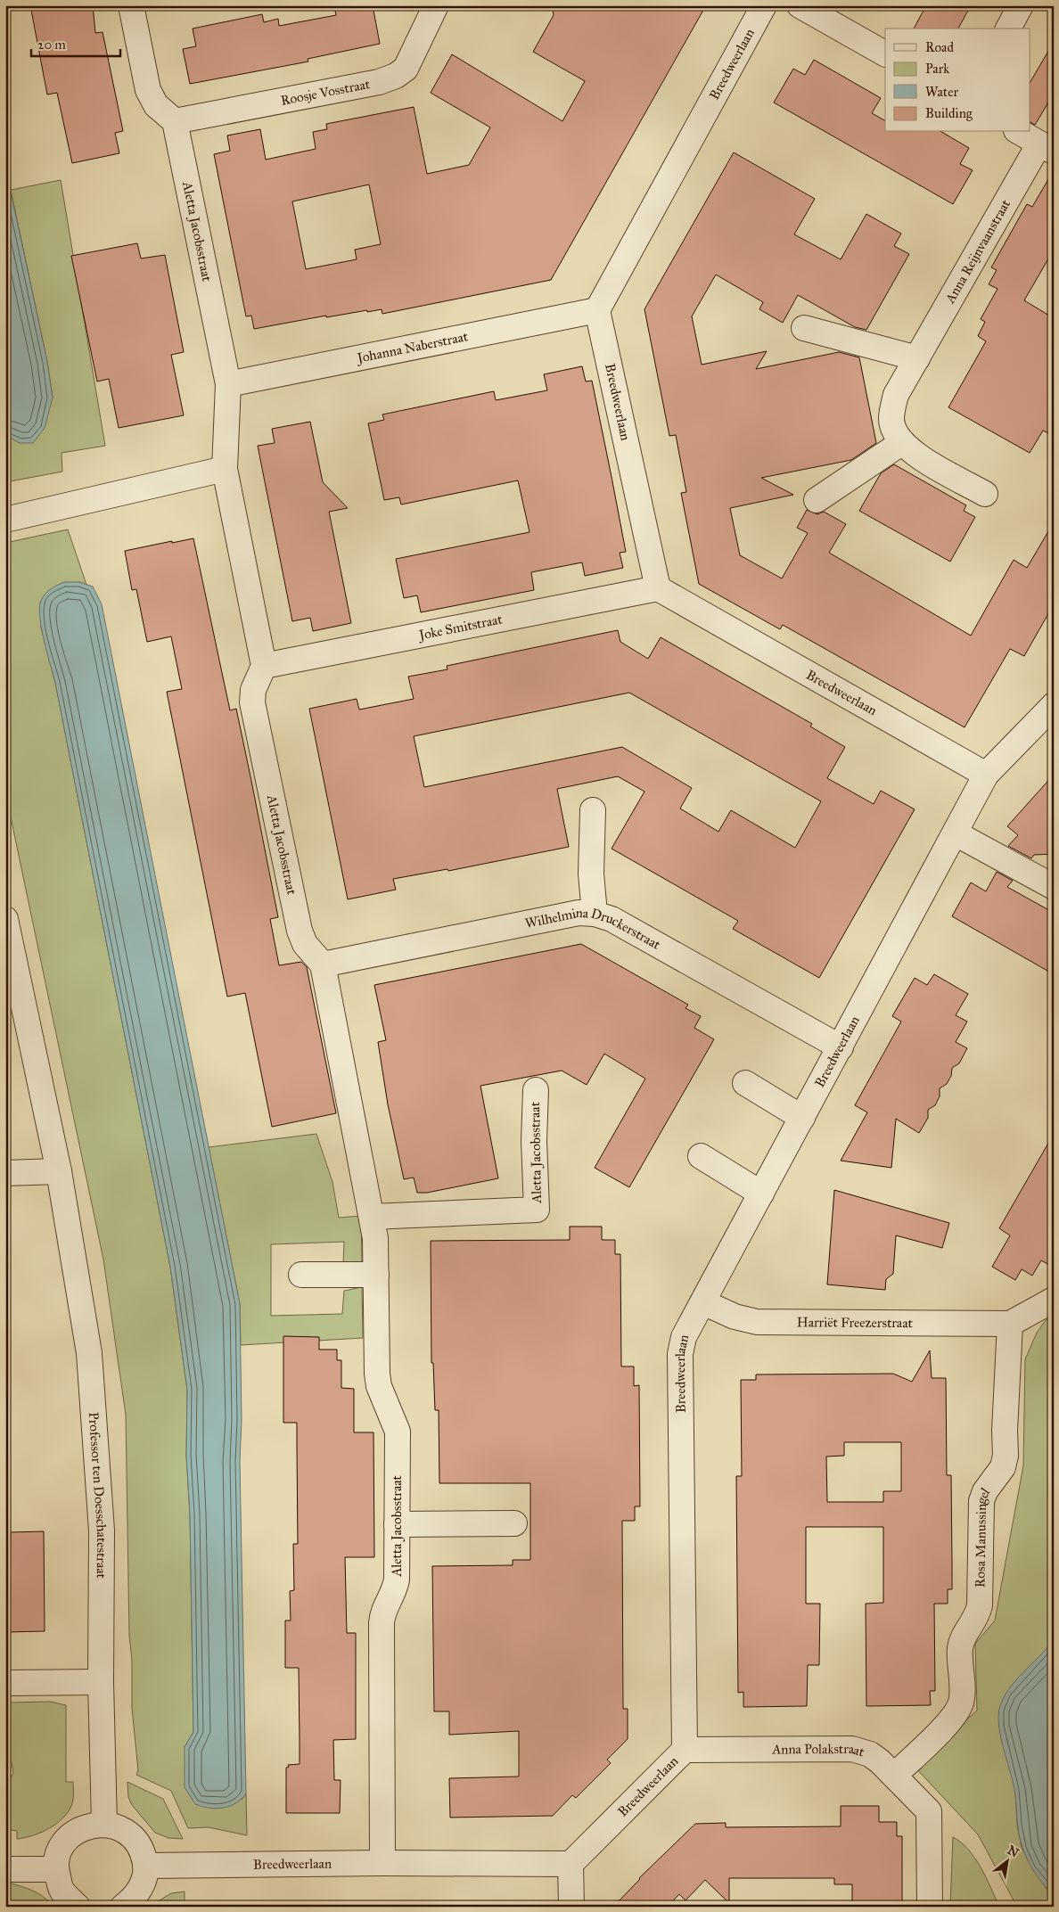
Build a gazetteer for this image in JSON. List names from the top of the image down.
{
  "streets": {
    "street": [
      "Breedweerlaan",
      "Roosje Vosstraat",
      "Aletta Jacobsstraat",
      "Anna Reijnvaanstraat",
      "Johanna Naberstraat",
      "Joke Smitstraat",
      "Wilhelmina Druckerstraat",
      "Harriët Freezerstraat",
      "Professor ten Doesschatestraat",
      "Rosa Manussingel",
      "Anna Polakstraat"
    ]
  },
  "crossings": [
    ["Breedweerlaan", "Aletta Jacobsstraat"],
    ["Breedweerlaan", "Johanna Naberstraat"],
    ["Breedweerlaan", "Joke Smitstraat"],
    ["Breedweerlaan", "Wilhelmina Druckerstraat"],
    ["Breedweerlaan", "Harriët Freezerstraat"],
    ["Breedweerlaan", "Anna Polakstraat"],
    ["Roosje Vosstraat", "Aletta Jacobsstraat"],
    ["Aletta Jacobsstraat", "Johanna Naberstraat"],
    ["Aletta Jacobsstraat", "Joke Smitstraat"],
    ["Aletta Jacobsstraat", "Wilhelmina Druckerstraat"],
    ["Harriët Freezerstraat", "Rosa Manussingel"],
    ["Rosa Manussingel", "Anna Polakstraat"]
  ],
  "legend": [
    "Road",
    "Park",
    "Water",
    "Building"
  ],
  "scale_bar": "20 m",
  "north": "top right"
}
